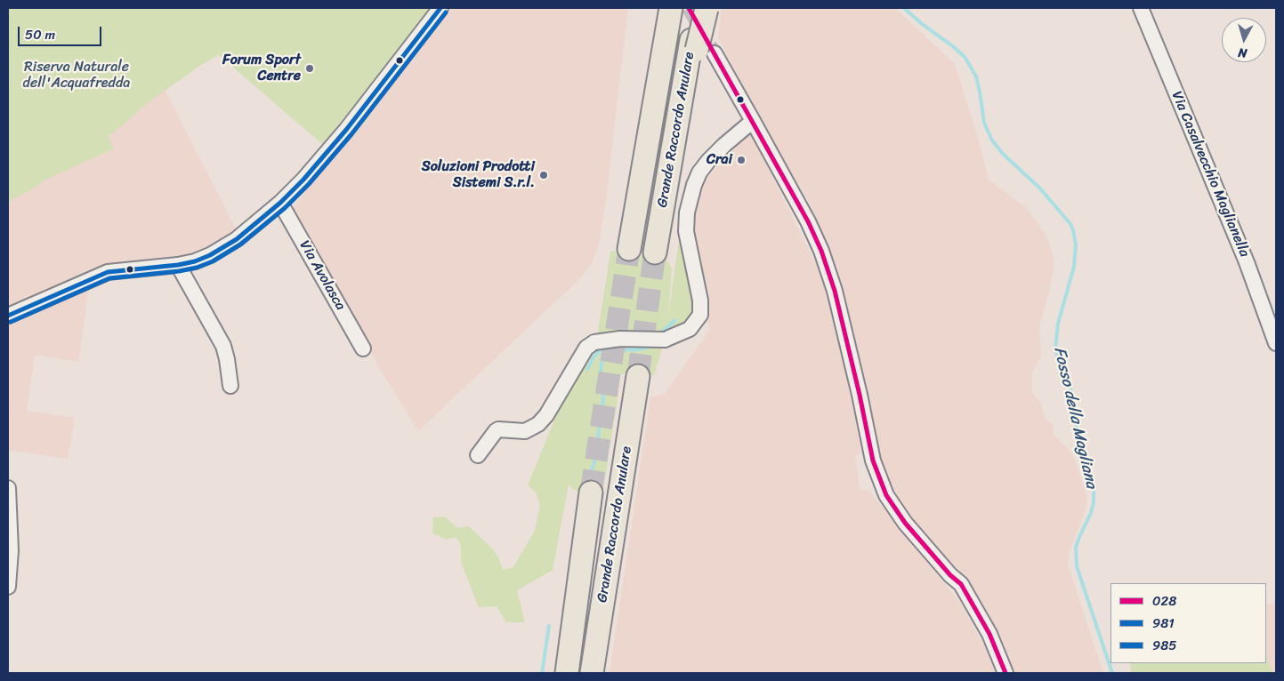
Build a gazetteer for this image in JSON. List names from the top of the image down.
{
  "streets": {
    "highway": ["Grande Raccordo Anulare"],
    "street": ["Via Casalvecchio Maglianella", "Via Avolasca"]
  },
  "water": ["Fosso della Magliana"],
  "parks": ["Riserva Naturale dell'Acquafredda"],
  "places": ["Forum Sport Centre", "Crai", "Soluzioni Prodotti Sistemi S.r.l."],
  "lines": ["transit line 028", "transit line 981", "transit line 985"],
  "legend": ["028", "981", "985"],
  "scale_bar": "50 m",
  "north": "bottom"
}
